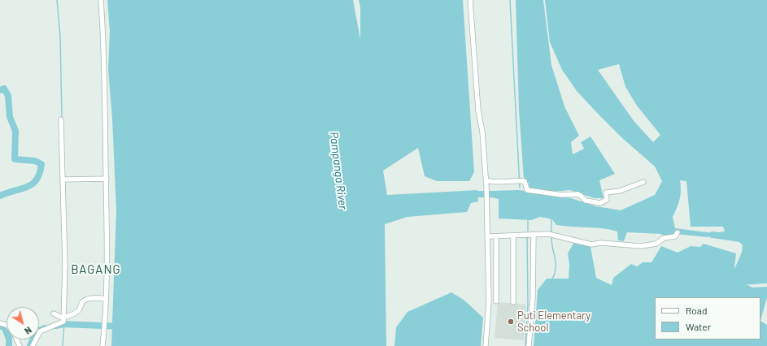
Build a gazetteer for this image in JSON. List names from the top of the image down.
{
  "districts": ["BAGANG"],
  "water": ["Pampanga River"],
  "places": ["Puti Elementary School"],
  "legend": ["Road", "Water"],
  "north": "bottom right"
}
